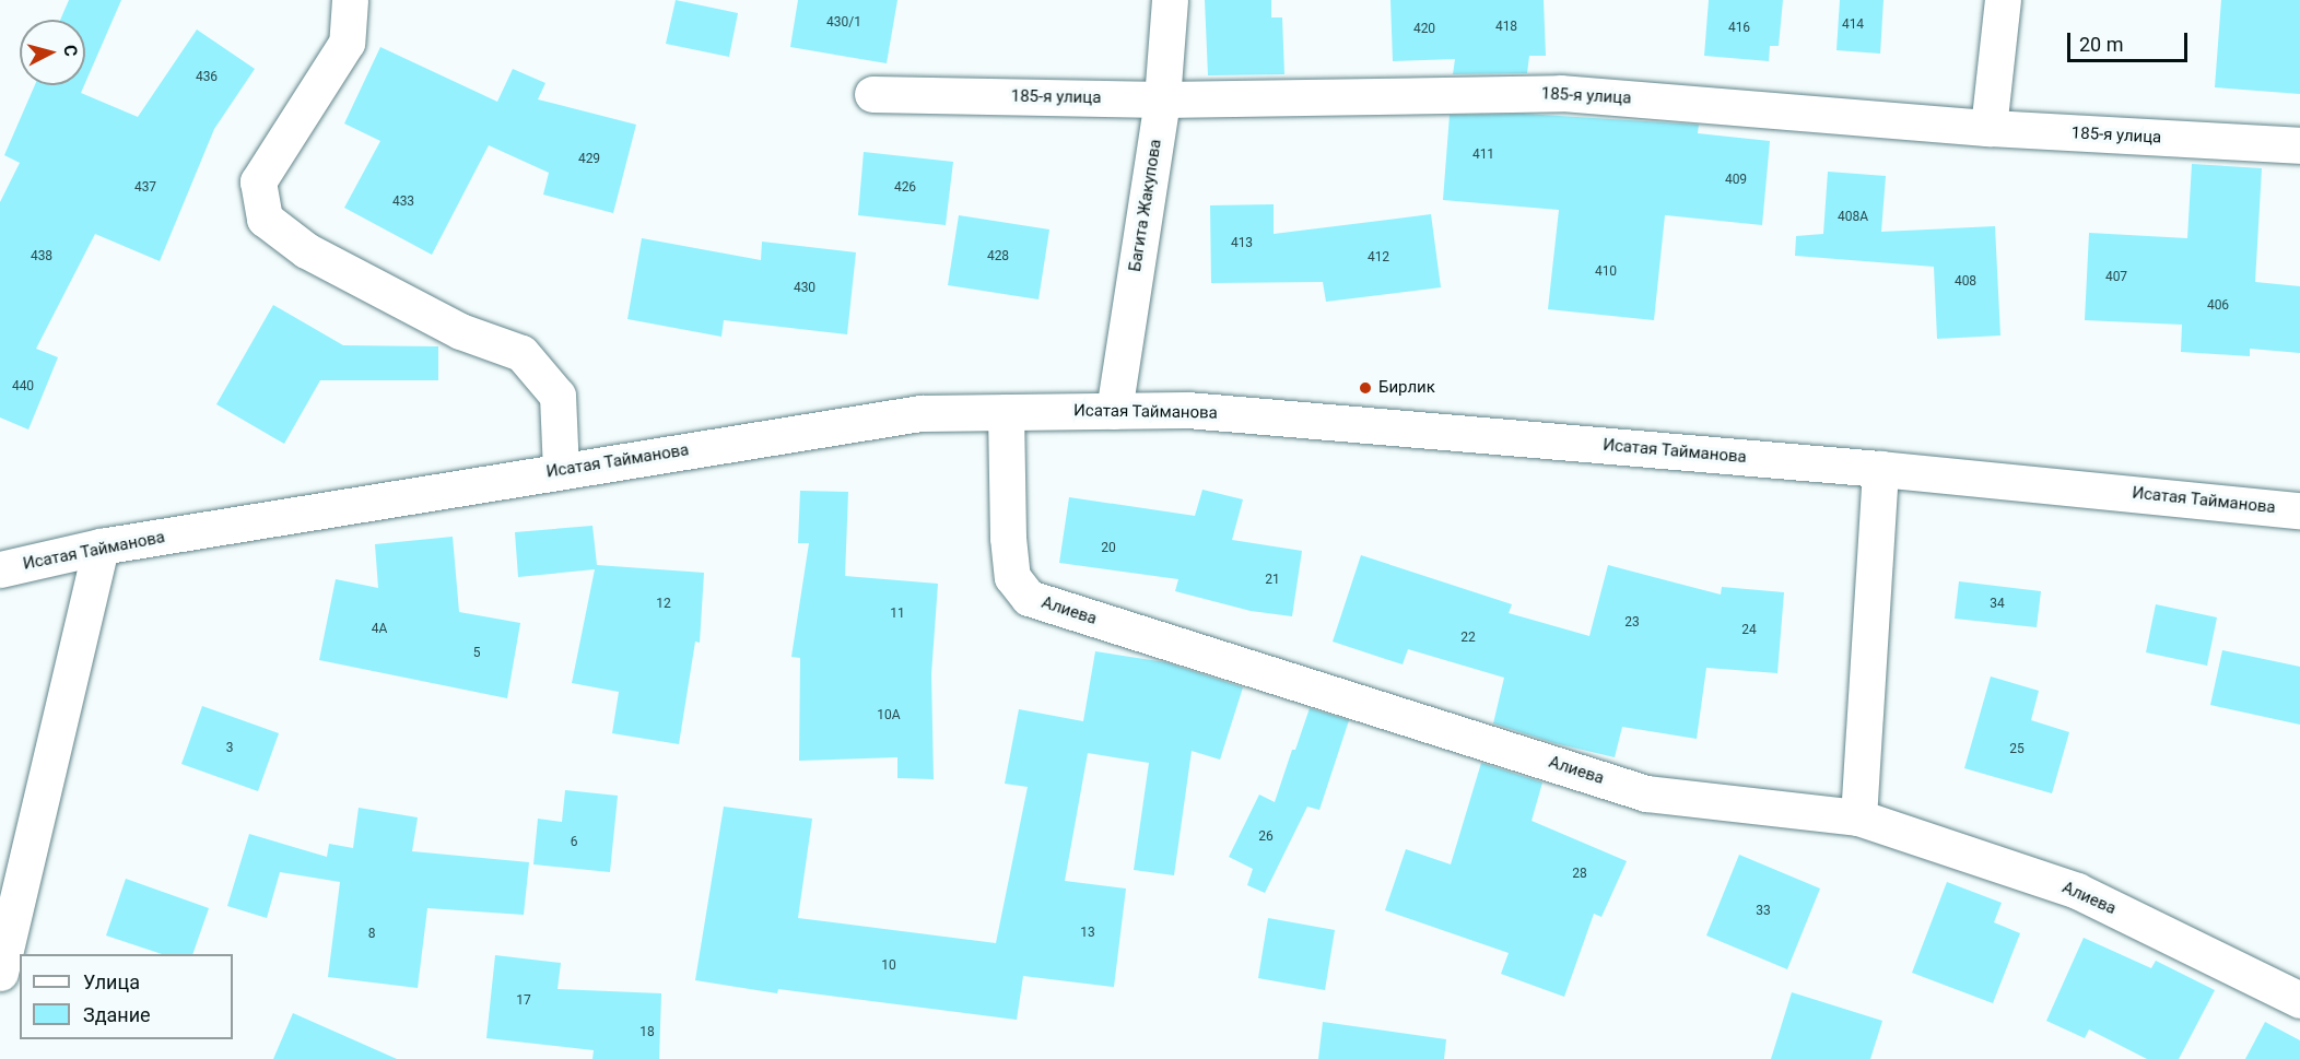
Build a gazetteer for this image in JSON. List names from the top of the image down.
{
  "streets": {
    "street": [
      "185-я улица",
      "Багита Жакупова",
      "Исатая Тайманова",
      "Алиева"
    ]
  },
  "crossings": [
    ["185-я улица", "Багита Жакупова"],
    ["Багита Жакупова", "Исатая Тайманова"],
    ["Исатая Тайманова", "Алиева"]
  ],
  "places": ["Бирлик"],
  "house_numbers": [
    "430/1",
    "414",
    "418",
    "416",
    "420",
    "436",
    "411",
    "429",
    "409",
    "437",
    "426",
    "433",
    "408А",
    "413",
    "438",
    "428",
    "412",
    "410",
    "407",
    "408",
    "430",
    "406",
    "440",
    "20",
    "21",
    "12",
    "34",
    "11",
    "23",
    "4А",
    "24",
    "22",
    "5",
    "10А",
    "3",
    "25",
    "26",
    "6",
    "28",
    "33",
    "13",
    "8",
    "10",
    "17",
    "18"
  ],
  "legend": ["Улица", "Здание"],
  "scale_bar": "20 m",
  "north": "right"
}
